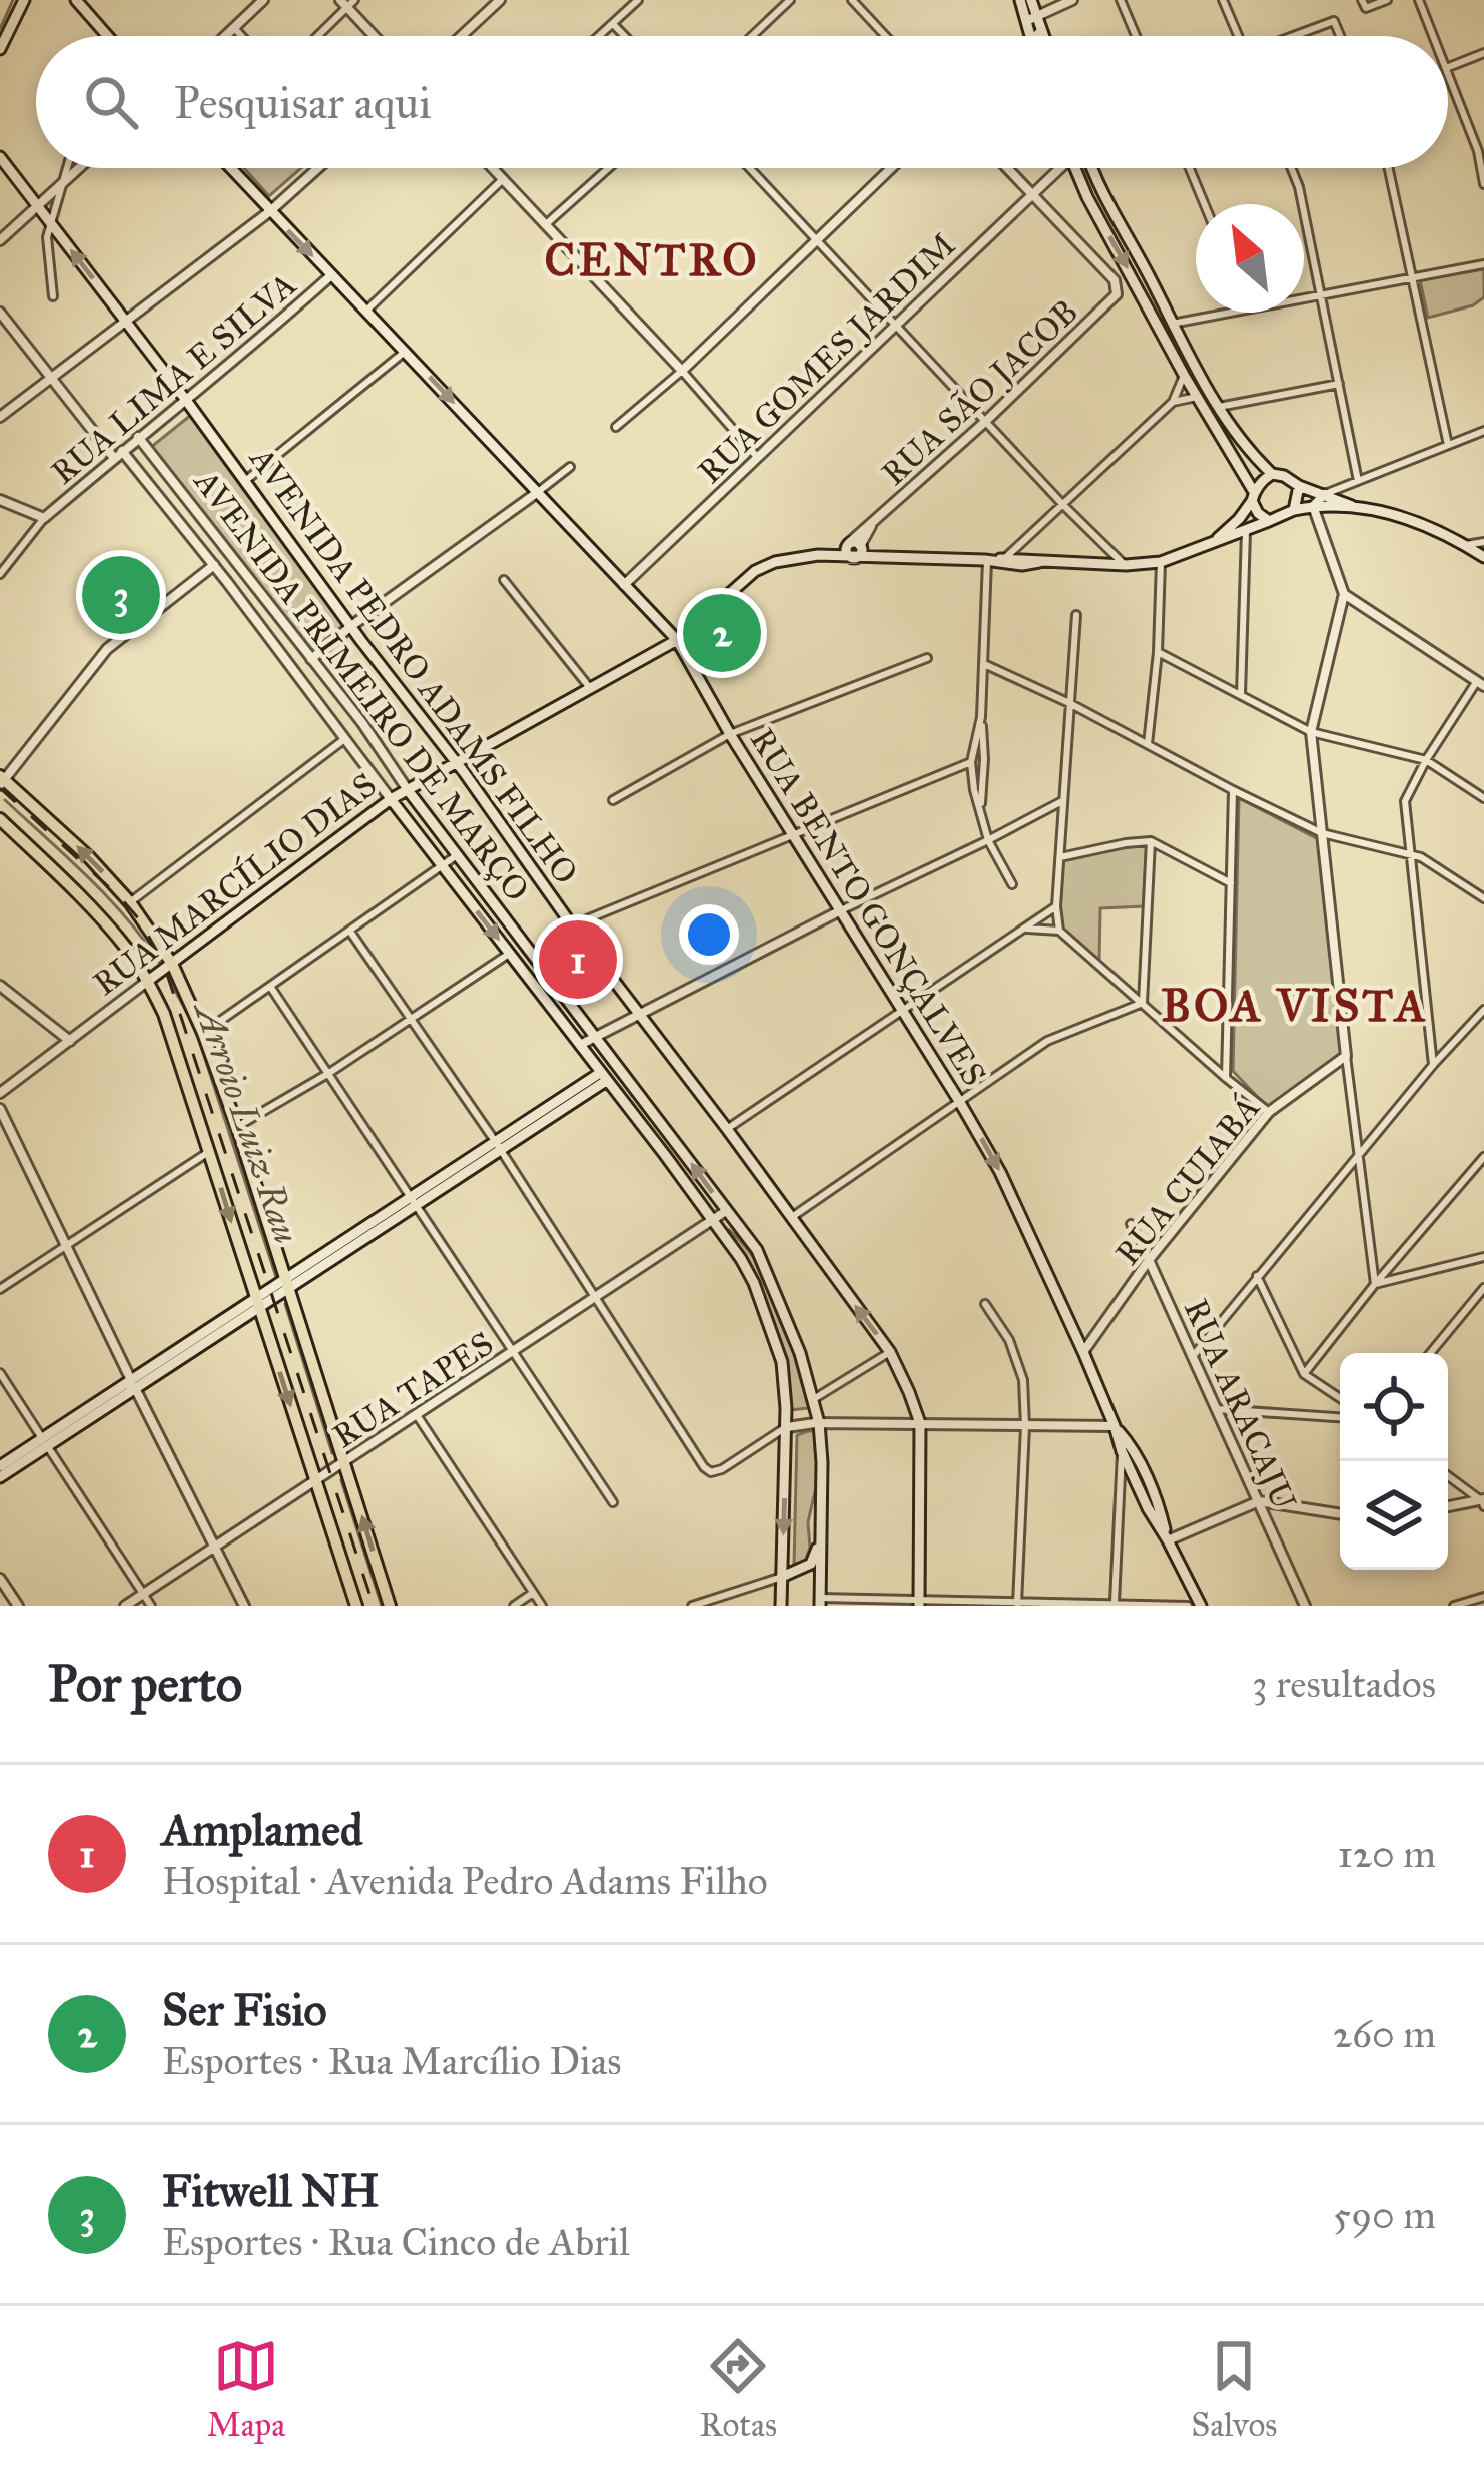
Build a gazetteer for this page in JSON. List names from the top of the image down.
{
  "streets": {
    "main road": [
      "AVENIDA PEDRO ADAMS FILHO",
      "AVENIDA PRIMEIRO DE MARÇO",
      "RUA MARCÍLIO DIAS",
      "RUA BENTO GONÇALVES"
    ],
    "street": [
      "RUA GOMES JARDIM",
      "RUA LIMA E SILVA",
      "RUA SÃO JACOB",
      "RUA CUIABÁ",
      "RUA TAPES",
      "RUA ARACAJU"
    ]
  },
  "crossings": [
    ["RUA GOMES JARDIM", "RUA SÃO JACOB"],
    ["RUA GOMES JARDIM", "RUA BENTO GONÇALVES"],
    ["RUA LIMA E SILVA", "AVENIDA PEDRO ADAMS FILHO"],
    ["RUA LIMA E SILVA", "AVENIDA PRIMEIRO DE MARÇO"],
    ["RUA LIMA E SILVA", "RUA BENTO GONÇALVES"],
    ["RUA SÃO JACOB", "RUA MARCÍLIO DIAS"],
    ["AVENIDA PEDRO ADAMS FILHO", "RUA MARCÍLIO DIAS"],
    ["AVENIDA PRIMEIRO DE MARÇO", "RUA MARCÍLIO DIAS"],
    ["AVENIDA PRIMEIRO DE MARÇO", "RUA TAPES"],
    ["RUA MARCÍLIO DIAS", "RUA BENTO GONÇALVES"],
    ["RUA BENTO GONÇALVES", "RUA CUIABÁ"],
    ["RUA CUIABÁ", "RUA ARACAJU"]
  ],
  "districts": ["CENTRO", "BOA VISTA"],
  "water": ["Arroio Luiz Rau"],
  "north": "top left",
  "page": {
    "search": "Pesquisar aqui",
    "pins": ["3", "2", "1"],
    "heading": ["Por perto", "3 resultados"],
    "list": [
      {
        "mark": "1",
        "name": "Amplamed",
        "note": "Hospital · Avenida Pedro Adams Filho",
        "value": "120 m"
      },
      {
        "mark": "2",
        "name": "Ser Fisio",
        "note": "Esportes · Rua Marcílio Dias",
        "value": "260 m"
      },
      {
        "mark": "3",
        "name": "Fitwell NH",
        "note": "Esportes · Rua Cinco de Abril",
        "value": "590 m"
      }
    ],
    "nav": ["Mapa", "Rotas", "Salvos"]
  }
}
